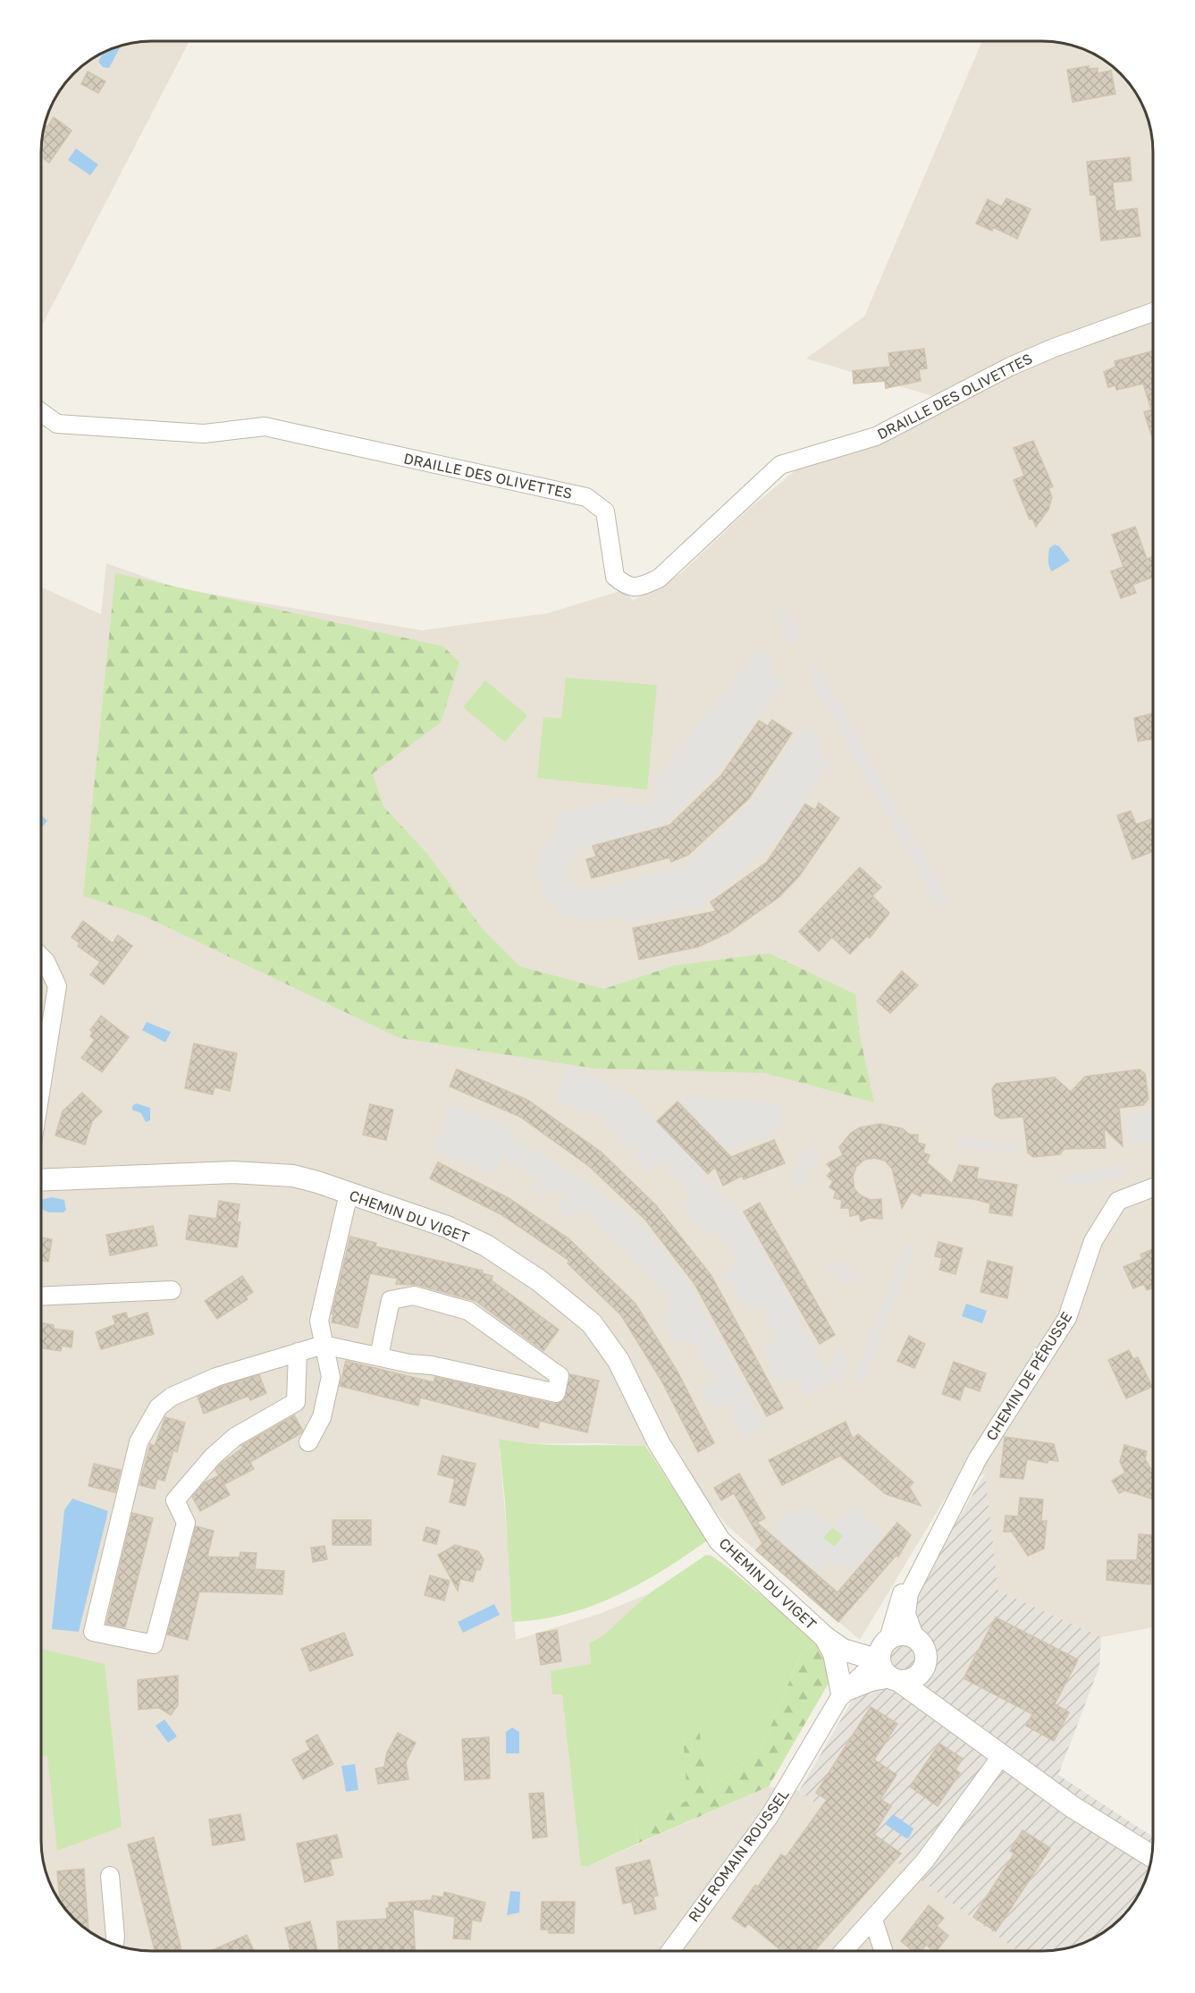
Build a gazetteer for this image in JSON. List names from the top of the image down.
{
  "streets": {
    "street": [
      "DRAILLE DES OLIVETTES",
      "CHEMIN DU VIGET",
      "CHEMIN DE PÉRUSSE",
      "RUE ROMAIN ROUSSEL"
    ]
  },
  "crossings": [
    ["CHEMIN DE PÉRUSSE", "RUE ROMAIN ROUSSEL"]
  ]
}
